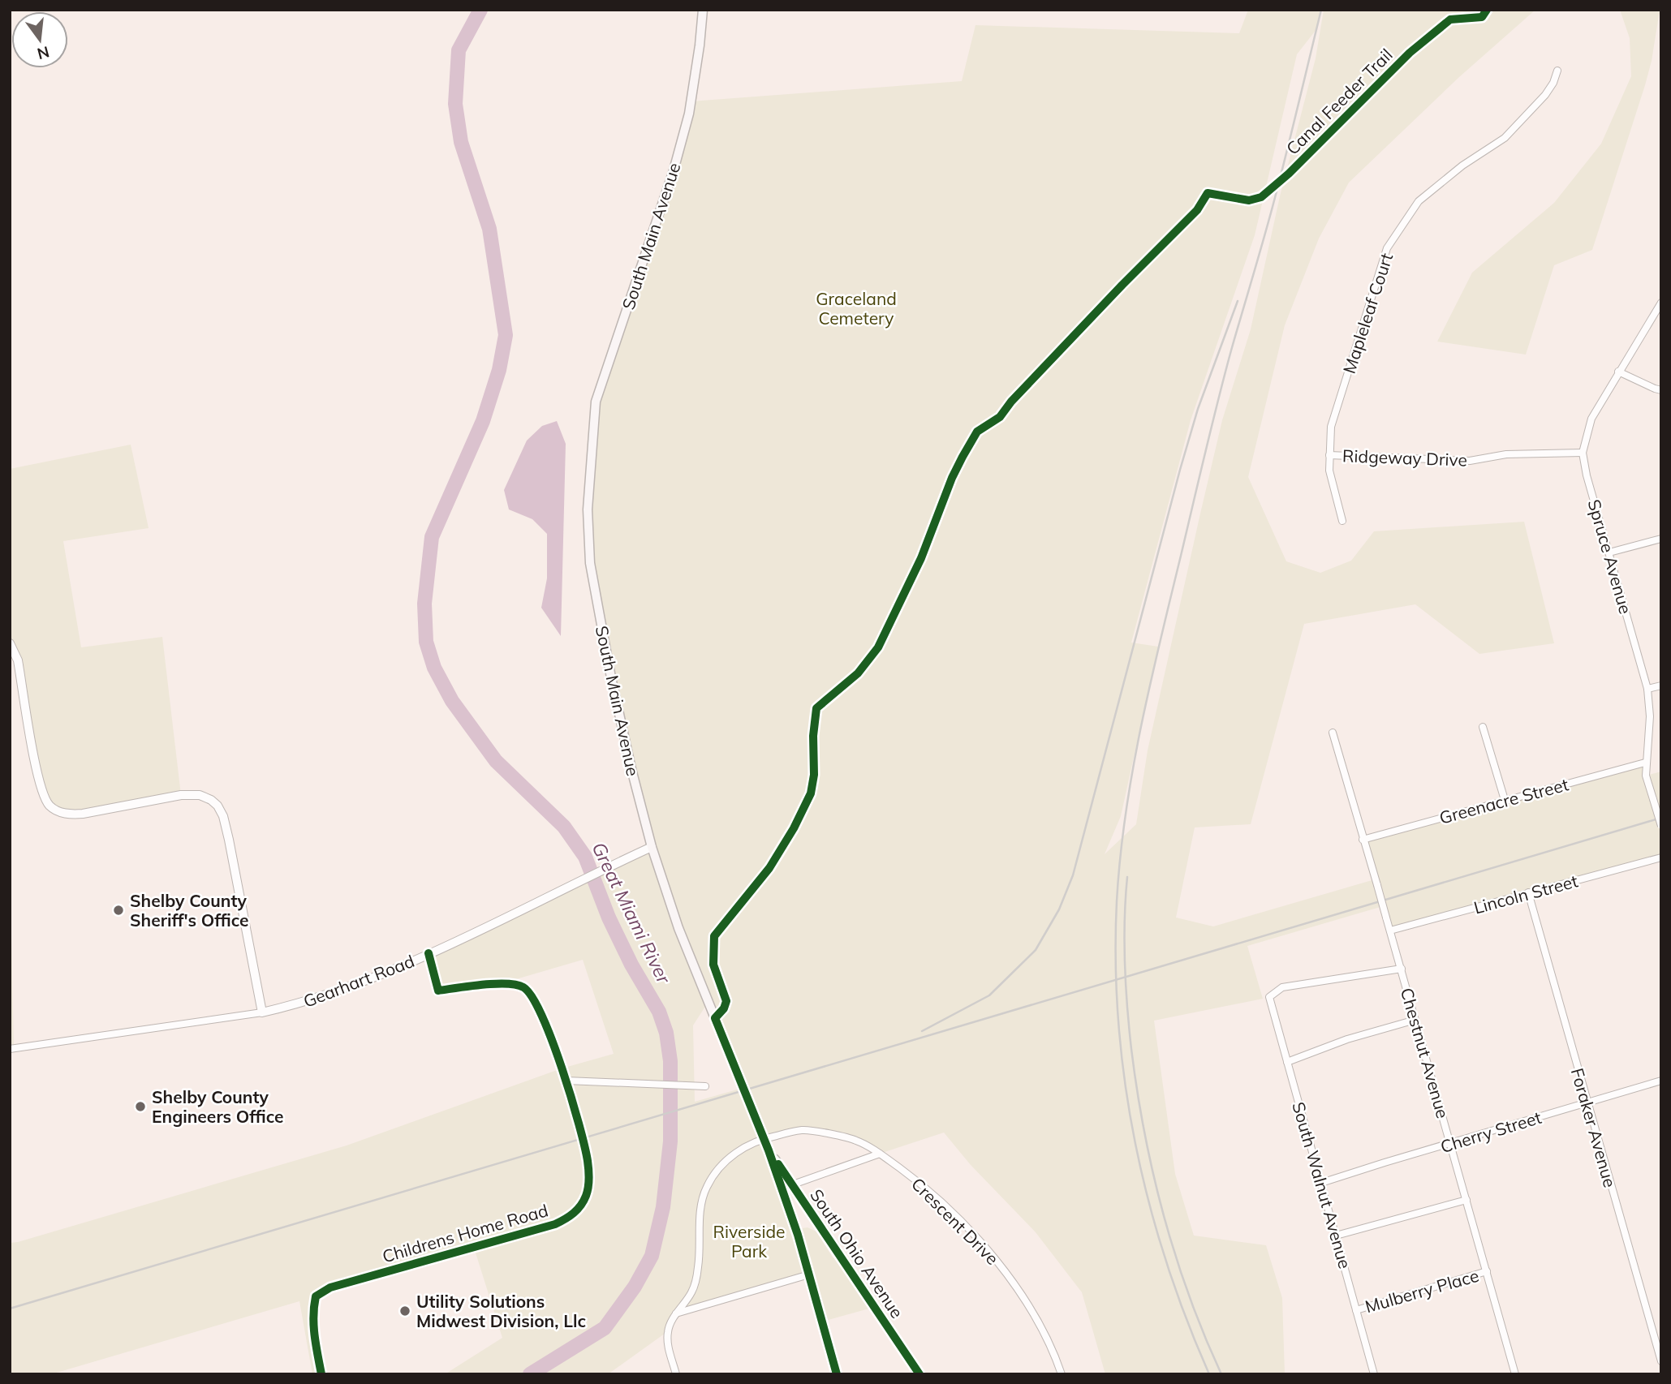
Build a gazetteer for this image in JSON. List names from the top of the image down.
{
  "streets": {
    "main road": ["South Main Avenue", "South Ohio Avenue"],
    "street": [
      "Mapleleaf Court",
      "Ridgeway Drive",
      "Spruce Avenue",
      "Greenacre Street",
      "Lincoln Street",
      "Gearhart Road",
      "Chestnut Avenue",
      "Foraker Avenue",
      "Cherry Street",
      "South Walnut Avenue",
      "Crescent Drive",
      "Childrens Home Road",
      "Mulberry Place"
    ],
    "cycle path": ["Canal Feeder Trail"]
  },
  "crossings": [
    ["South Main Avenue", "Gearhart Road"],
    ["South Main Avenue", "Crescent Drive"],
    ["South Main Avenue", "South Ohio Avenue"],
    ["Mapleleaf Court", "Ridgeway Drive"],
    ["Ridgeway Drive", "Spruce Avenue"],
    ["Spruce Avenue", "Greenacre Street"],
    ["Greenacre Street", "Chestnut Avenue"],
    ["Lincoln Street", "Chestnut Avenue"],
    ["Lincoln Street", "Foraker Avenue"],
    ["Gearhart Road", "Childrens Home Road"],
    ["Chestnut Avenue", "Cherry Street"],
    ["Chestnut Avenue", "South Walnut Avenue"],
    ["Chestnut Avenue", "Mulberry Place"],
    ["Foraker Avenue", "Cherry Street"],
    ["Cherry Street", "South Walnut Avenue"],
    ["South Walnut Avenue", "Mulberry Place"]
  ],
  "water": ["Great Miami River"],
  "parks": ["Graceland Cemetery", "Riverside Park"],
  "places": ["Shelby County Sheriff's Office", "Shelby County Engineers Office", "Utility Solutions Midwest Division, Llc"],
  "north": "bottom"
}
